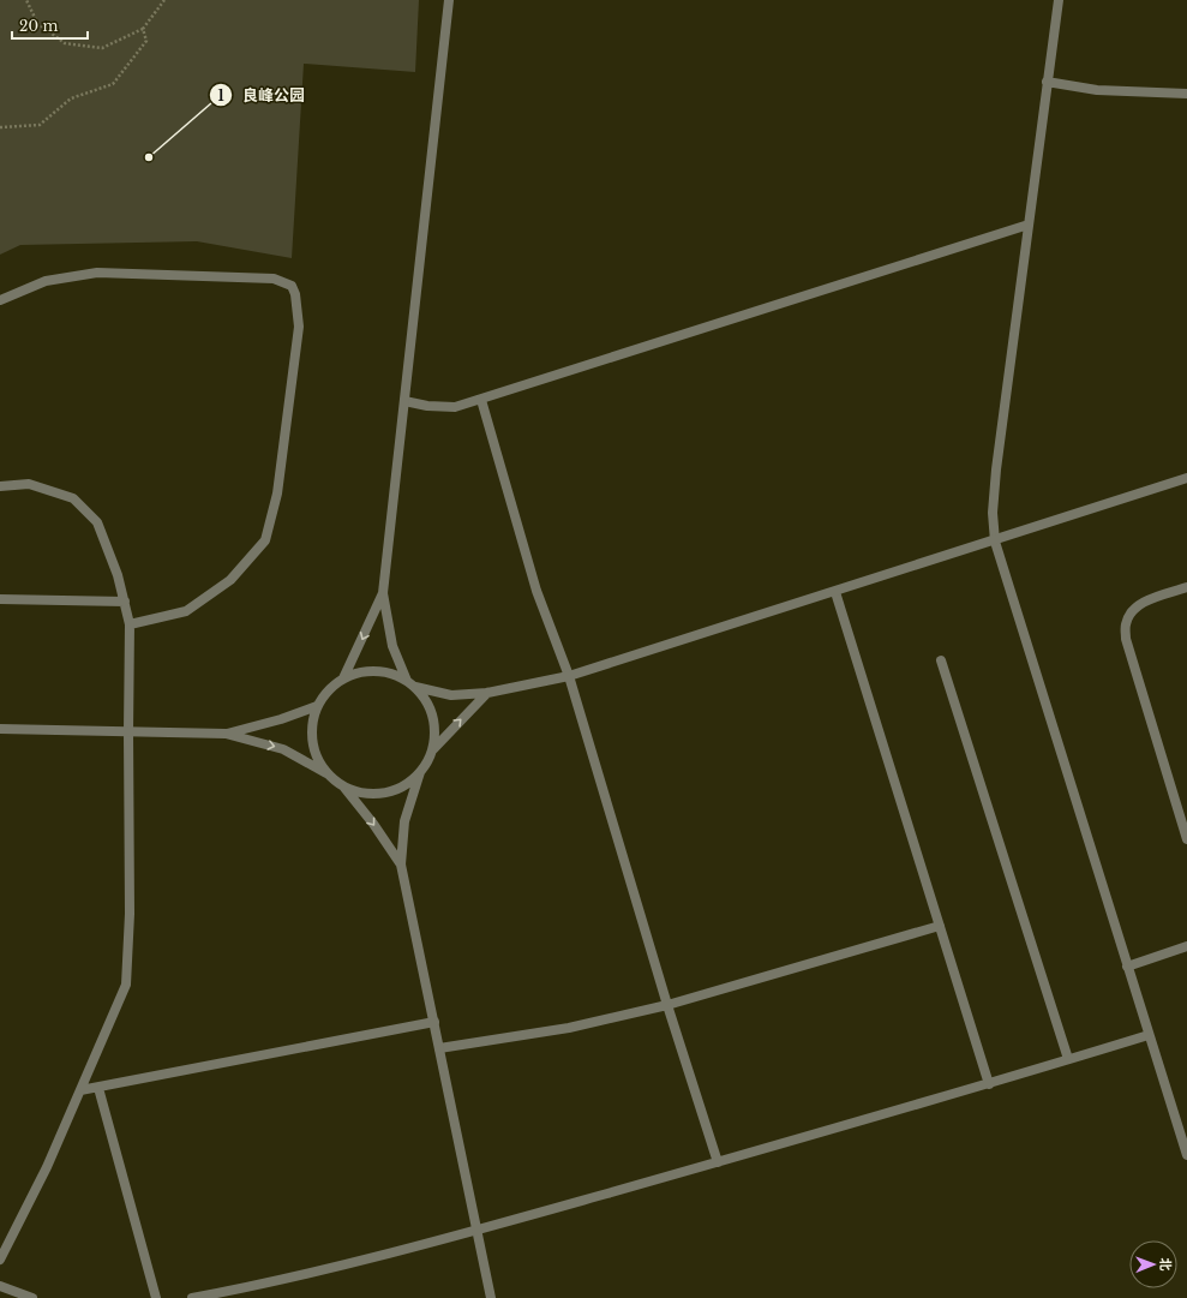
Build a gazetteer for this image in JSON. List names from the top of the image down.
{
  "places": ["良峰公园"],
  "scale_bar": "20 m",
  "north": "right"
}
